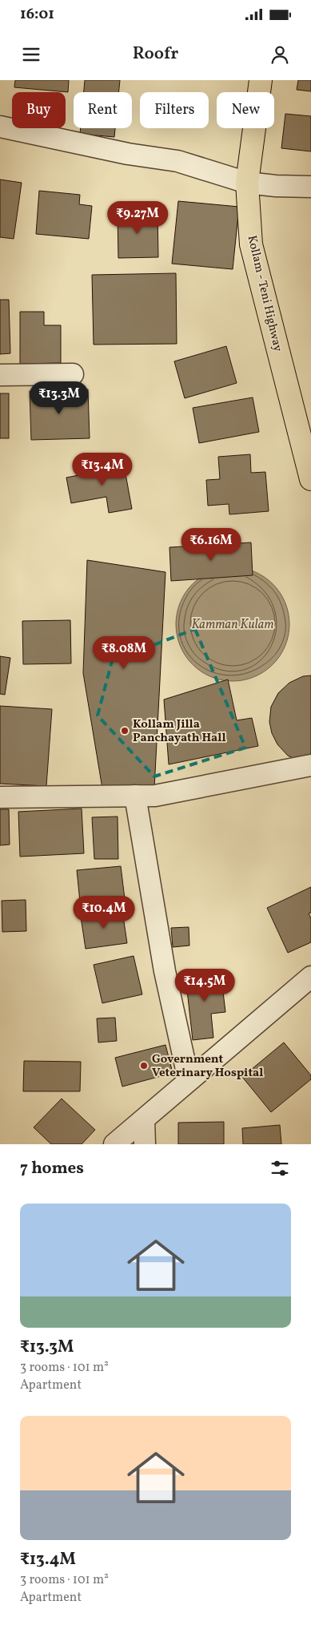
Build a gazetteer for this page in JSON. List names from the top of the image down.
{
  "streets": {
    "main road": ["Kollam - Teni Highway"]
  },
  "water": ["Kamman Kulam"],
  "places": ["Kollam Jilla Panchayath Hall", "Government Veterinary Hospital"],
  "page": {
    "status": "16:01",
    "header": "Roofr",
    "chip": [
      "Buy",
      "Rent",
      "Filters",
      "New"
    ],
    "price": [
      "₹9.27M",
      "₹13.3M",
      "₹13.4M",
      "₹6.16M",
      "₹8.08M",
      "₹10.4M",
      "₹14.5M"
    ],
    "heading": "7 homes",
    "list": [
      {
        "name": "₹13.3M",
        "note": "3 rooms · 101 m² · Apartment"
      },
      {
        "name": "₹13.4M",
        "note": "3 rooms · 101 m² · Apartment"
      }
    ]
  }
}
